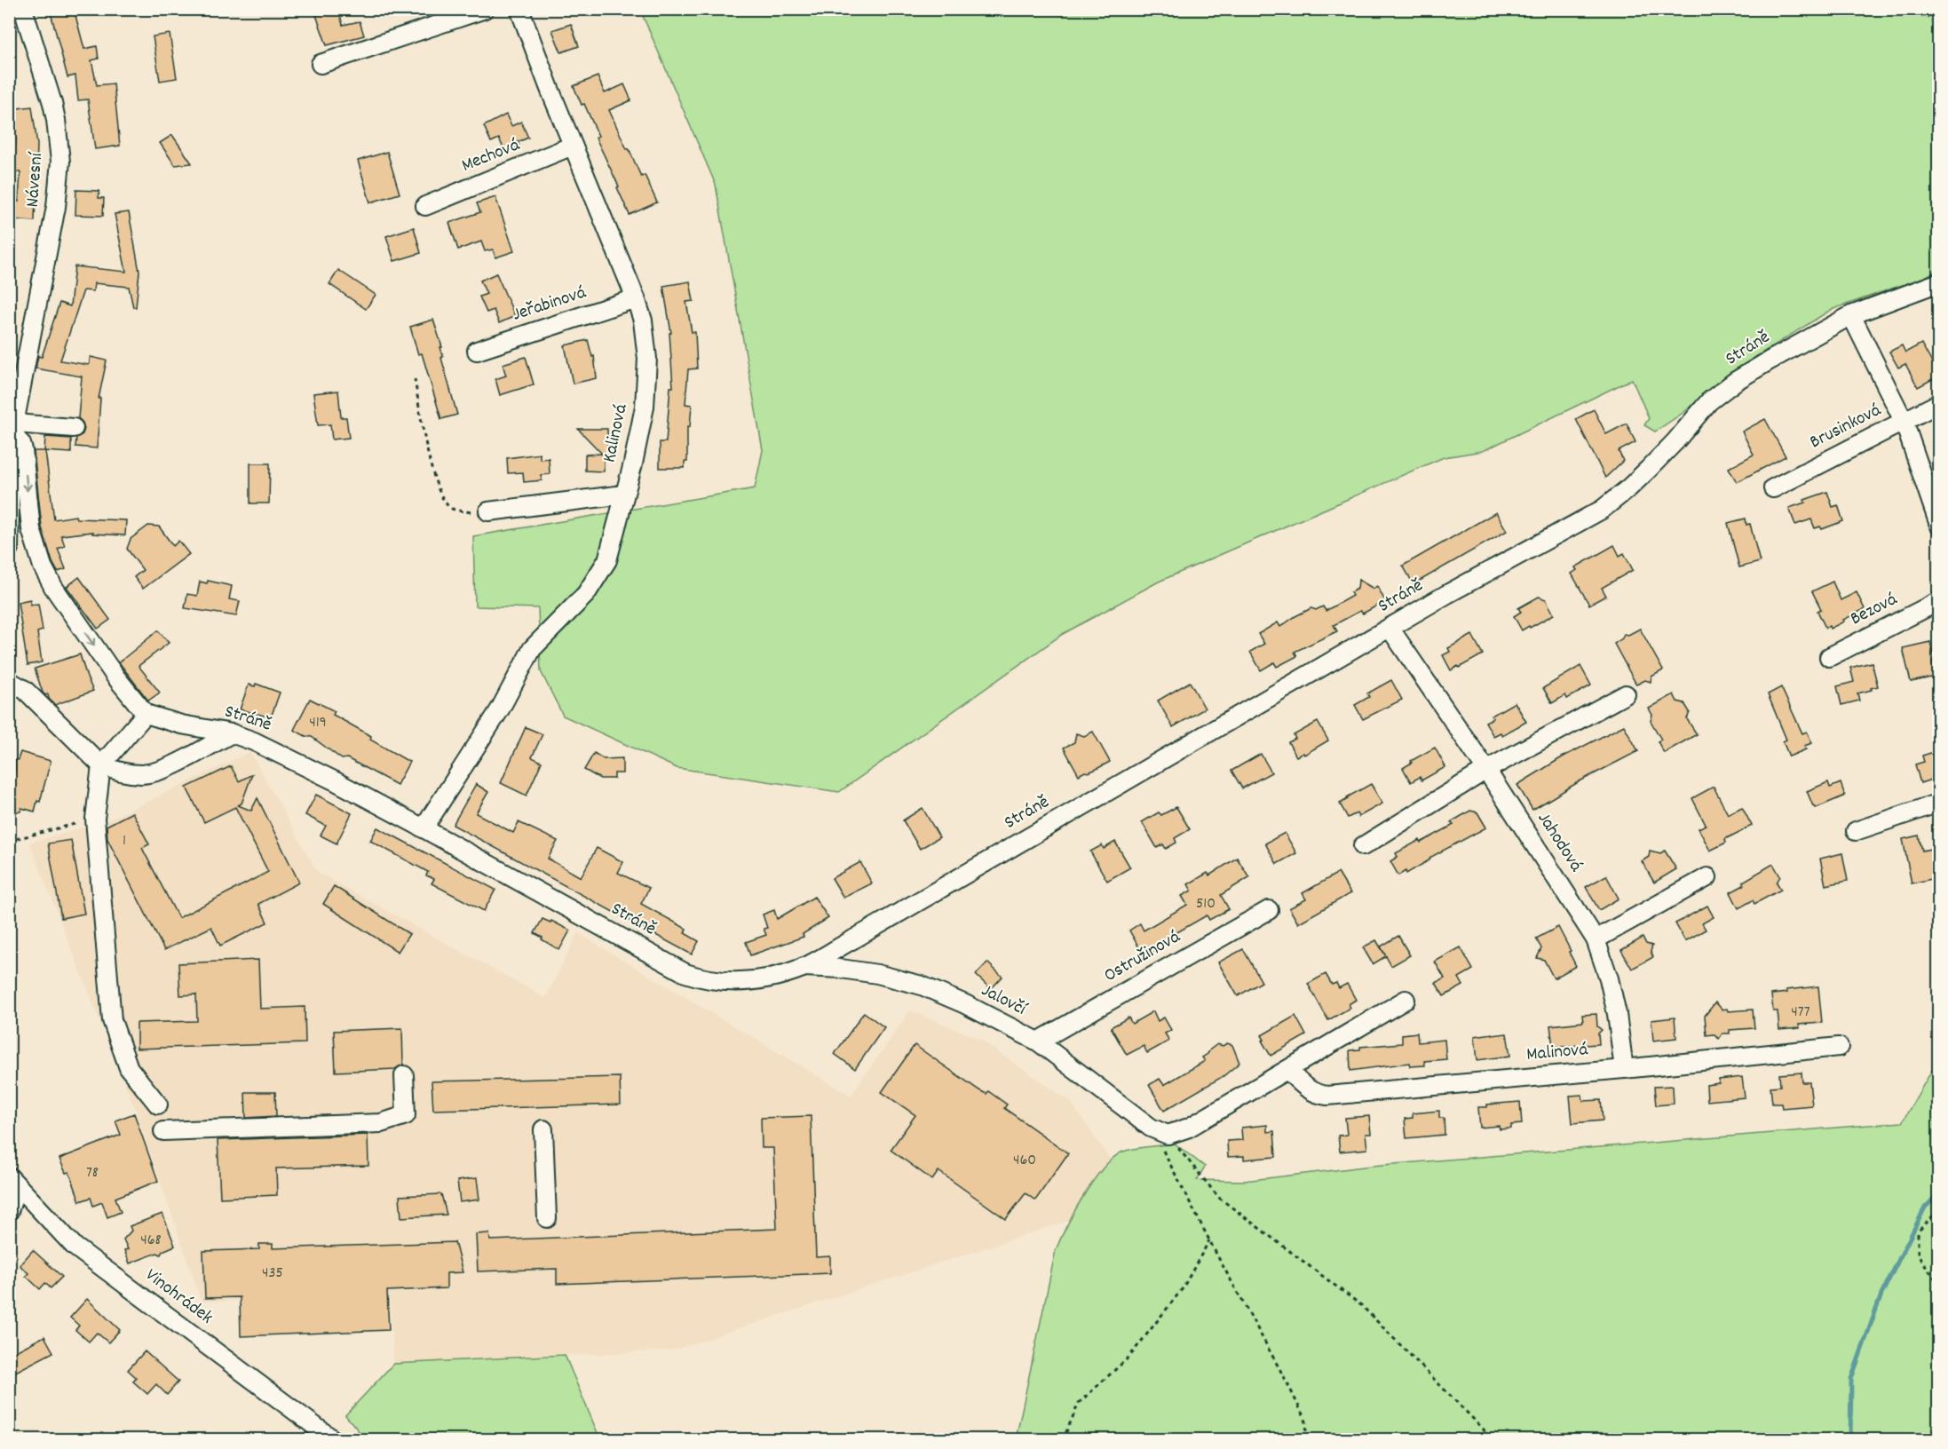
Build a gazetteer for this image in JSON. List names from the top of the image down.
{
  "streets": {
    "street": [
      "Mechová",
      "Návesní",
      "Jeřabinová",
      "Stráně",
      "Brusinková",
      "Kalinová",
      "Bezová",
      "Jahodová",
      "Ostružinová",
      "Jalovčí",
      "Malinová",
      "Vinohrádek"
    ]
  },
  "crossings": [
    ["Mechová", "Kalinová"],
    ["Jeřabinová", "Kalinová"],
    ["Stráně", "Kalinová"],
    ["Stráně", "Jahodová"],
    ["Stráně", "Jalovčí"],
    ["Jahodová", "Malinová"],
    ["Ostružinová", "Jalovčí"]
  ],
  "house_numbers": [
    "419",
    "1",
    "510",
    "477",
    "460",
    "78",
    "468",
    "435"
  ]
}
